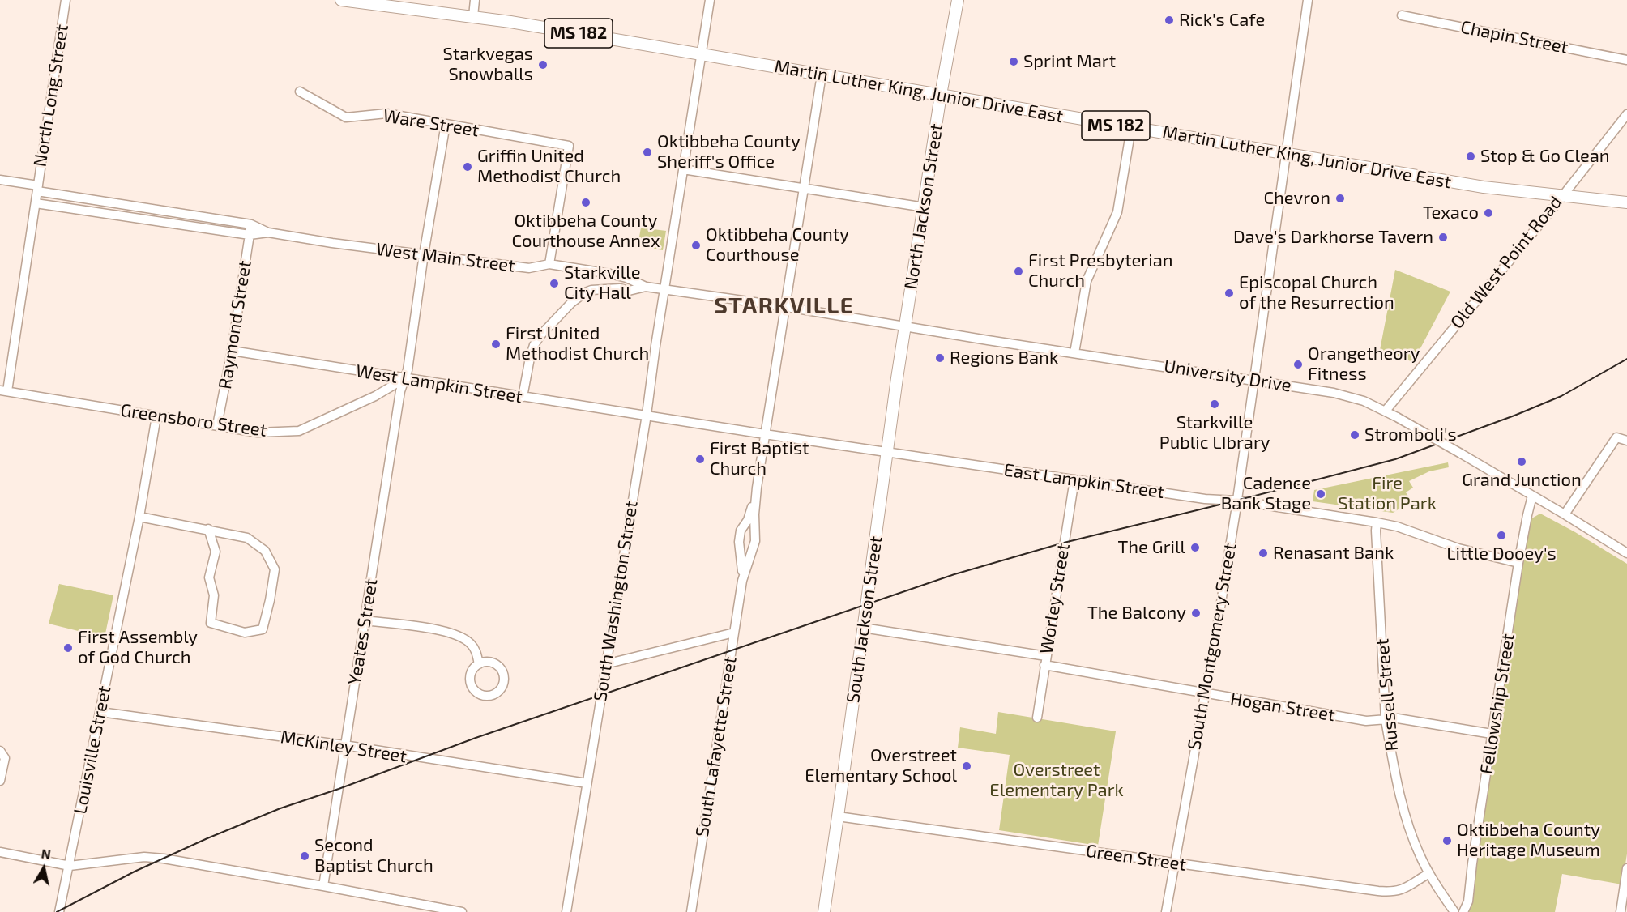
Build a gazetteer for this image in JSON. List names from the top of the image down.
{
  "streets": {
    "main road": [
      "MS 182",
      "Martin Luther King, Junior Drive East",
      "North Jackson Street",
      "South Jackson Street"
    ],
    "street": [
      "Chapin Street",
      "North Long Street",
      "Ware Street",
      "West Main Street",
      "Old West Point Road",
      "Raymond Street",
      "University Drive",
      "West Lampkin Street",
      "Greensboro Street",
      "East Lampkin Street",
      "Worley Street",
      "South Washington Street",
      "Yeates Street",
      "South Montgomery Street",
      "Russell Street",
      "Fellowship Street",
      "Hogan Street",
      "McKinley Street",
      "South Lafayette Street",
      "Louisville Street",
      "Green Street"
    ]
  },
  "crossings": [
    ["MS 182", "Martin Luther King, Junior Drive East"],
    ["MS 182", "South Washington Street"],
    ["Martin Luther King, Junior Drive East", "North Jackson Street"],
    ["Martin Luther King, Junior Drive East", "Old West Point Road"],
    ["Martin Luther King, Junior Drive East", "South Washington Street"],
    ["Martin Luther King, Junior Drive East", "South Montgomery Street"],
    ["Martin Luther King, Junior Drive East", "South Lafayette Street"],
    ["North Long Street", "West Main Street"],
    ["North Long Street", "Greensboro Street"],
    ["Ware Street", "West Main Street"],
    ["Ware Street", "Yeates Street"],
    ["North Jackson Street", "University Drive"],
    ["North Jackson Street", "South Jackson Street"],
    ["West Main Street", "Raymond Street"],
    ["West Main Street", "University Drive"],
    ["West Main Street", "South Washington Street"],
    ["West Main Street", "Yeates Street"],
    ["West Main Street", "South Lafayette Street"],
    ["Old West Point Road", "University Drive"],
    ["Raymond Street", "West Lampkin Street"],
    ["Raymond Street", "Greensboro Street"],
    ["University Drive", "South Jackson Street"],
    ["University Drive", "South Montgomery Street"],
    ["University Drive", "Fellowship Street"],
    ["University Drive", "South Lafayette Street"],
    ["West Lampkin Street", "Greensboro Street"],
    ["West Lampkin Street", "East Lampkin Street"],
    ["West Lampkin Street", "South Washington Street"],
    ["West Lampkin Street", "Yeates Street"],
    ["Greensboro Street", "Yeates Street"],
    ["Greensboro Street", "Louisville Street"],
    ["East Lampkin Street", "Worley Street"],
    ["East Lampkin Street", "South Washington Street"],
    ["East Lampkin Street", "South Jackson Street"],
    ["East Lampkin Street", "South Montgomery Street"],
    ["East Lampkin Street", "Russell Street"],
    ["East Lampkin Street", "Fellowship Street"],
    ["East Lampkin Street", "South Lafayette Street"],
    ["Worley Street", "Hogan Street"],
    ["South Washington Street", "McKinley Street"],
    ["South Jackson Street", "Hogan Street"],
    ["South Jackson Street", "Green Street"],
    ["Yeates Street", "McKinley Street"],
    ["South Montgomery Street", "Hogan Street"],
    ["South Montgomery Street", "Green Street"],
    ["Russell Street", "Hogan Street"],
    ["Russell Street", "Green Street"],
    ["Fellowship Street", "Hogan Street"],
    ["McKinley Street", "Louisville Street"]
  ],
  "districts": ["STARKVILLE"],
  "parks": ["Fire Station Park", "Overstreet Elementary Park"],
  "places": [
    "Rick's Cafe",
    "Sprint Mart",
    "Starkvegas Snowballs",
    "Oktibbeha County Sheriff's Office",
    "Stop & Go Clean",
    "Griffin United Methodist Church",
    "Chevron",
    "Oktibbeha County Courthouse Annex",
    "Texaco",
    "Dave's Darkhorse Tavern",
    "Oktibbeha County Courthouse",
    "First Presbyterian Church",
    "Starkville City Hall",
    "Episcopal Church of the Resurrection",
    "First United Methodist Church",
    "Regions Bank",
    "Orangetheory Fitness",
    "Starkville Public LIbrary",
    "Stromboli's",
    "First Baptist Church",
    "Grand Junction",
    "Cadence Bank Stage",
    "Little Dooey's",
    "The Grill",
    "Renasant Bank",
    "The Balcony",
    "First Assembly of God Church",
    "Overstreet Elementary School",
    "Oktibbeha County Heritage Museum",
    "Second Baptist Church"
  ],
  "north": "top"
}
